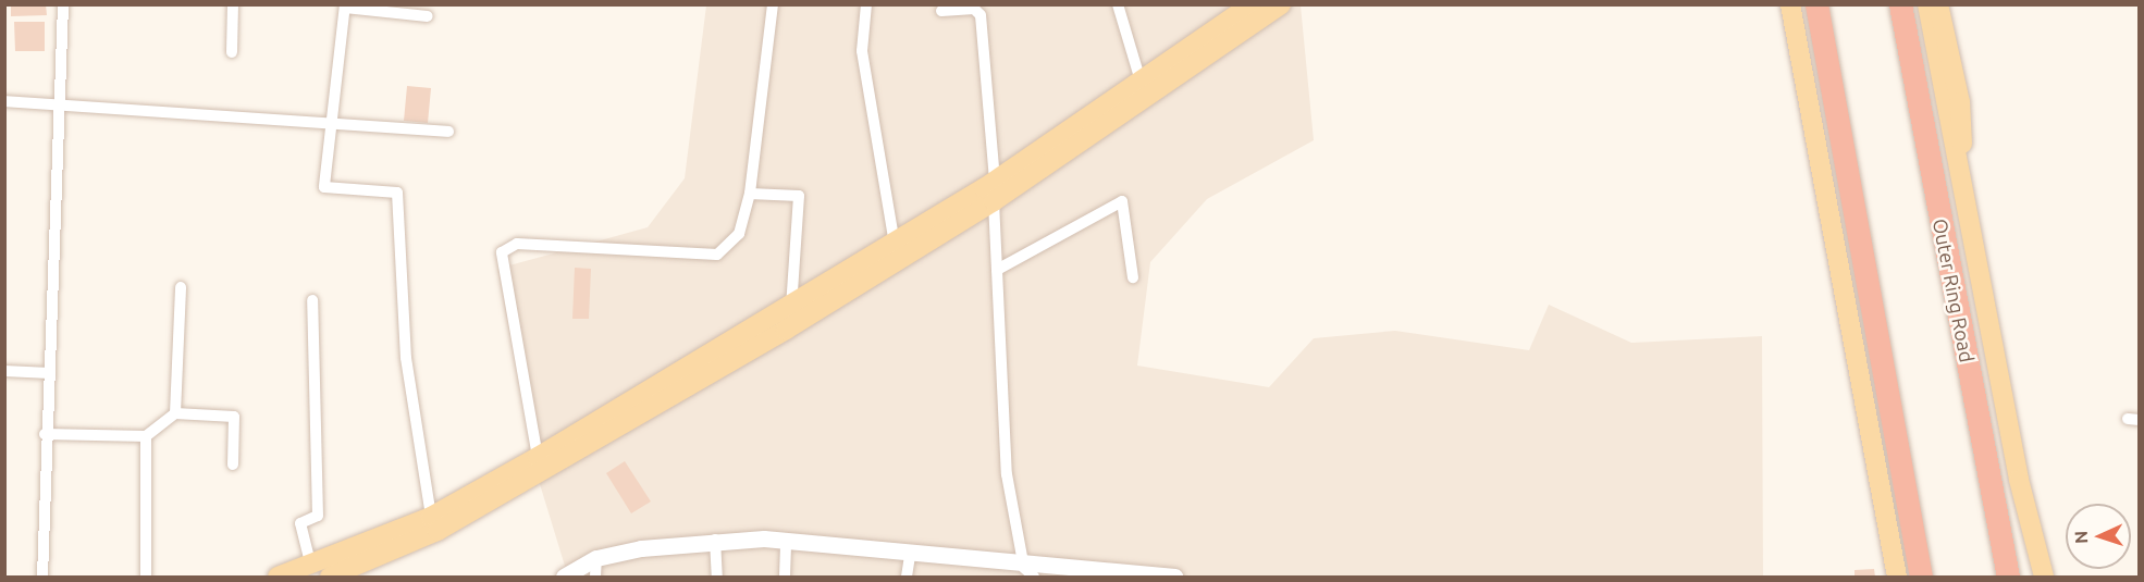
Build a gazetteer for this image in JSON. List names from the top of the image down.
{
  "streets": {
    "highway": ["Outer Ring Road"]
  },
  "north": "left"
}
